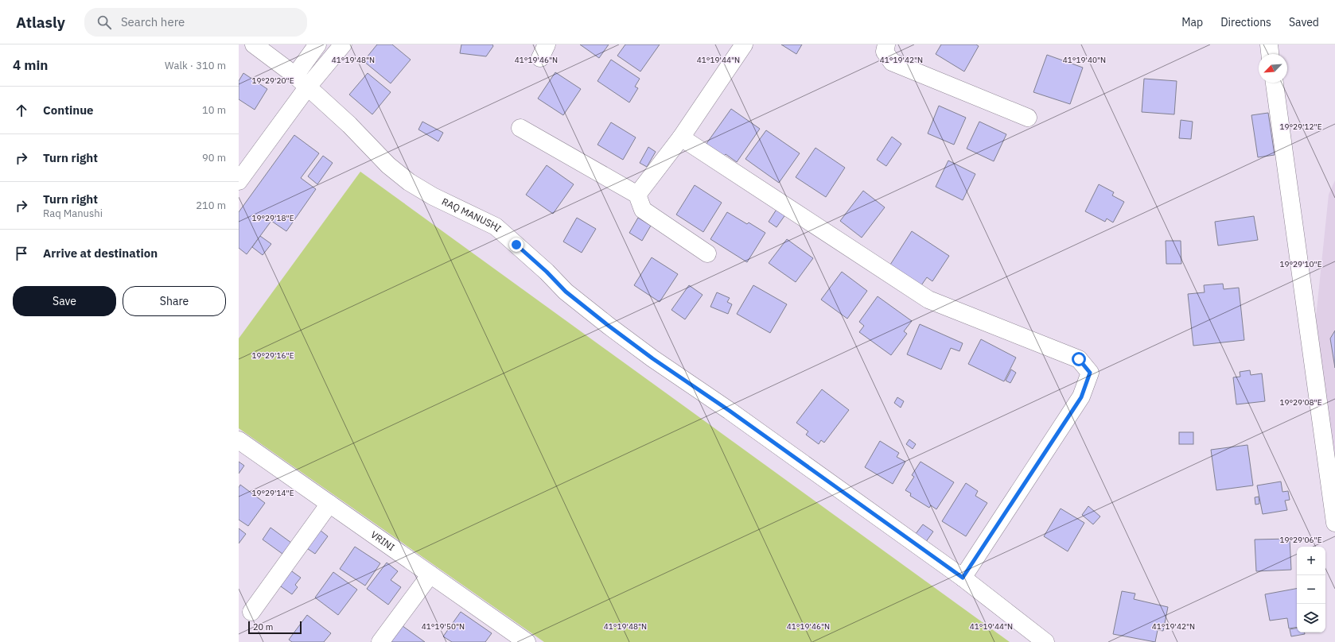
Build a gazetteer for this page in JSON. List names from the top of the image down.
{
  "streets": {
    "street": ["RAQ MANUSHI", "VRINI"]
  },
  "scale_bar": "20 m",
  "north": "bottom left",
  "page": {
    "header": "Atlasly",
    "search": "Search here",
    "nav": ["Map", "Directions", "Saved"],
    "heading": ["4 min", "Walk · 310 m"],
    "list": [
      ["Continue", "10 m"],
      ["Turn right", "90 m"],
      ["Turn right", "Raq Manushi", "210 m"],
      "Arrive at destination"
    ],
    "buttons": ["Save", "Share"],
    "map_buttons": ["+", "−"],
    "scale": "20 m"
  },
  "coordinates": [
    "41°19'48\"N",
    "41°19'46\"N",
    "41°19'44\"N",
    "41°19'42\"N",
    "41°19'40\"N",
    "19°29'20\"E",
    "19°29'12\"E",
    "19°29'18\"E",
    "19°29'10\"E",
    "19°29'16\"E",
    "19°29'08\"E",
    "19°29'14\"E",
    "19°29'06\"E",
    "41°19'50\"N"
  ]
}
